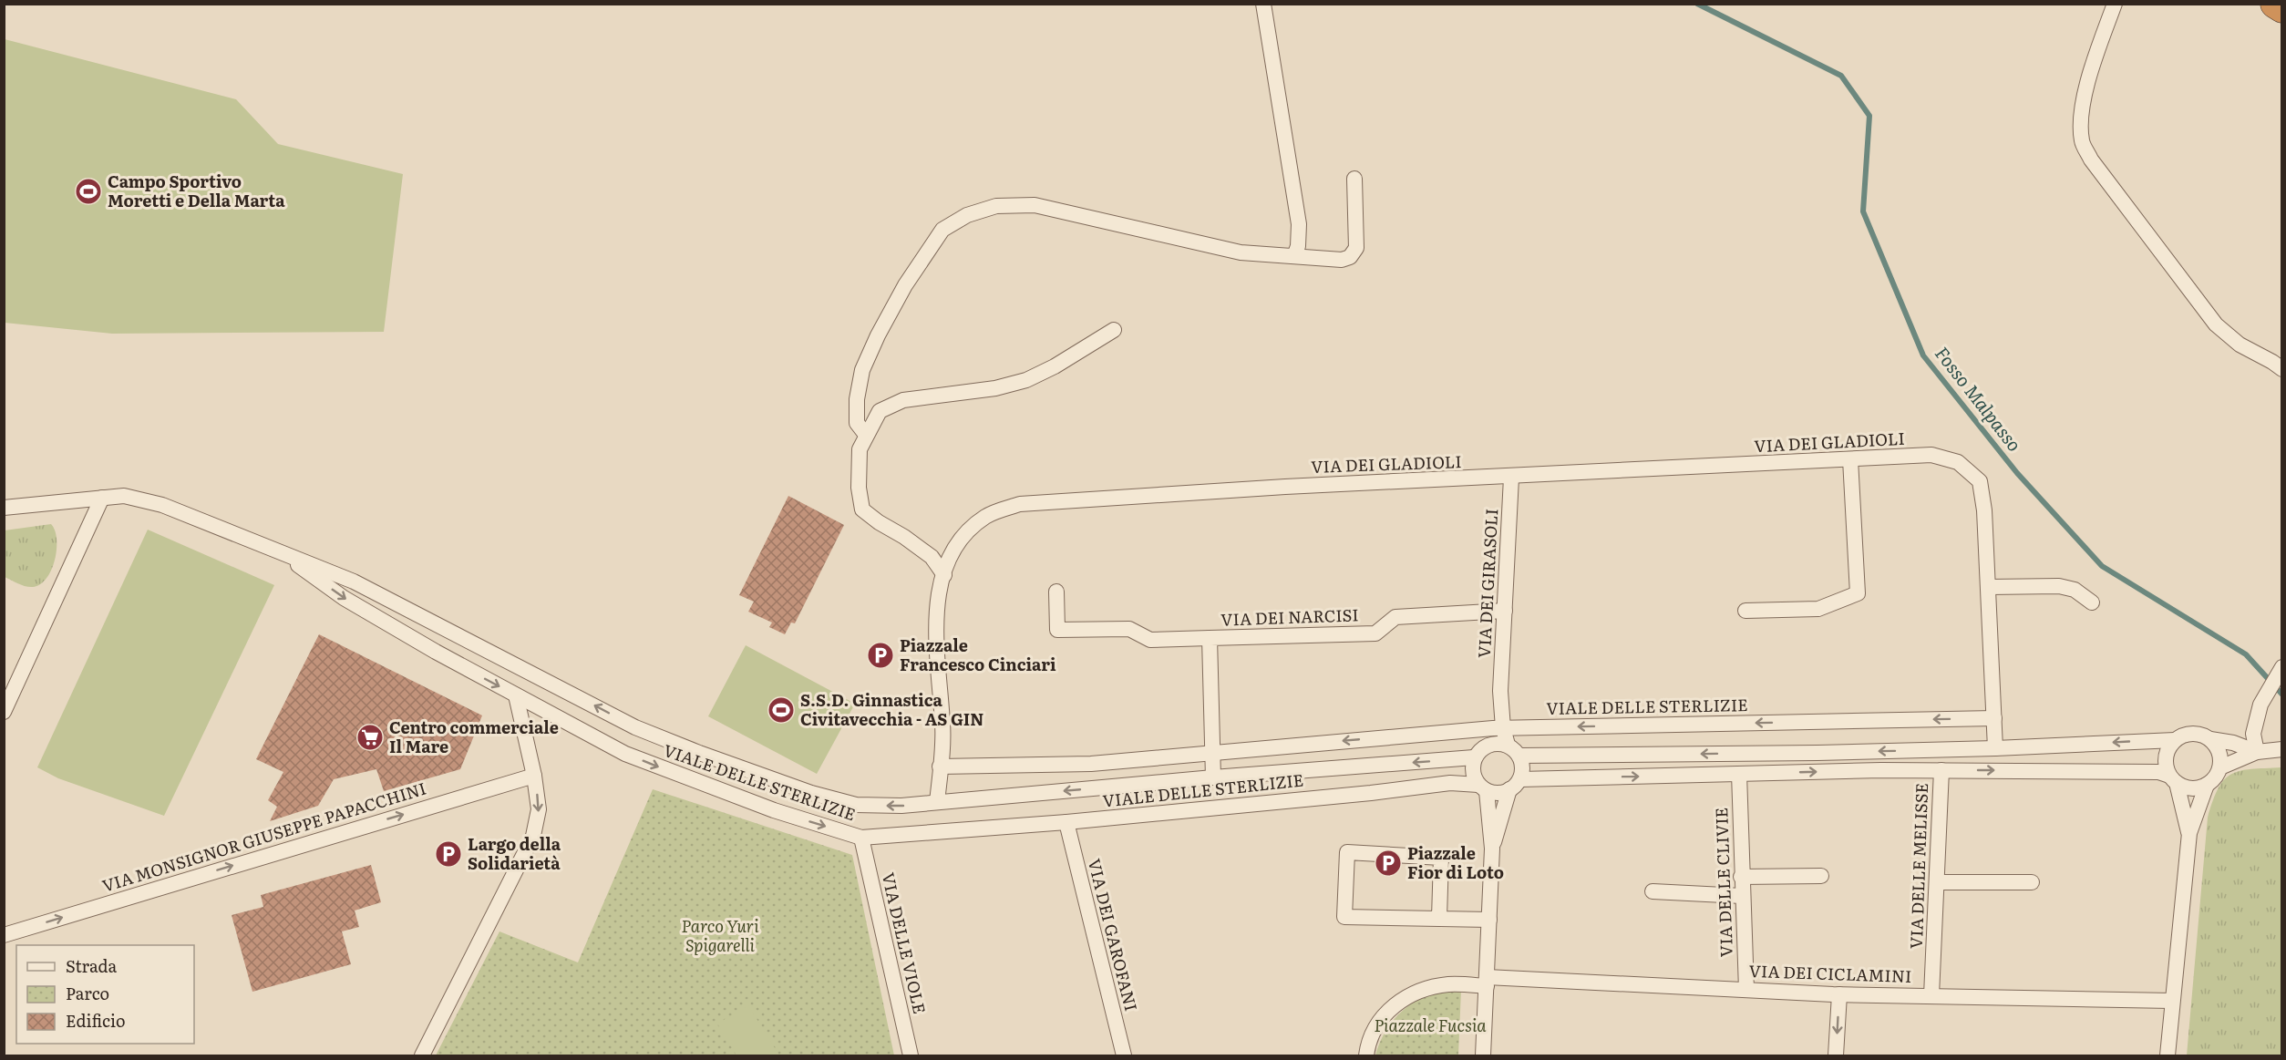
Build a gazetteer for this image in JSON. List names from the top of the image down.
{
  "streets": {
    "street": [
      "VIA DEI GLADIOLI",
      "VIA DEI GIRASOLI",
      "VIA DEI NARCISI",
      "VIALE DELLE STERLIZIE",
      "VIA MONSIGNOR GIUSEPPE PAPACCHINI",
      "VIA DELLE MELISSE",
      "VIA DELLE CLIVIE",
      "VIA DEI GAROFANI",
      "VIA DELLE VIOLE",
      "VIA DEI CICLAMINI"
    ]
  },
  "crossings": [
    ["VIA DEI GLADIOLI", "VIA DEI GIRASOLI"],
    ["VIA DEI GLADIOLI", "VIALE DELLE STERLIZIE"],
    ["VIA DEI GIRASOLI", "VIA DEI NARCISI"],
    ["VIA DEI GIRASOLI", "VIALE DELLE STERLIZIE"],
    ["VIA DEI NARCISI", "VIALE DELLE STERLIZIE"],
    ["VIALE DELLE STERLIZIE", "VIA DEI GAROFANI"],
    ["VIALE DELLE STERLIZIE", "VIA DELLE VIOLE"],
    ["VIA DELLE MELISSE", "VIA DEI CICLAMINI"],
    ["VIA DELLE CLIVIE", "VIA DEI CICLAMINI"]
  ],
  "one_way": ["VIA MONSIGNOR GIUSEPPE PAPACCHINI"],
  "water": ["Fosso Malpasso"],
  "parks": ["Parco Yuri Spigarelli", "Piazzale Fucsia"],
  "places": {
    "sports": ["Campo Sportivo Moretti e Della Marta", "S.S.D. Ginnastica Civitavecchia - AS GIN"],
    "parking": ["Piazzale Francesco Cinciari", "Largo della Solidarietà", "Piazzale Fior di Loto"],
    "supermarket": ["Centro commerciale Il Mare"]
  },
  "legend": ["Strada", "Parco", "Edificio"]
}
